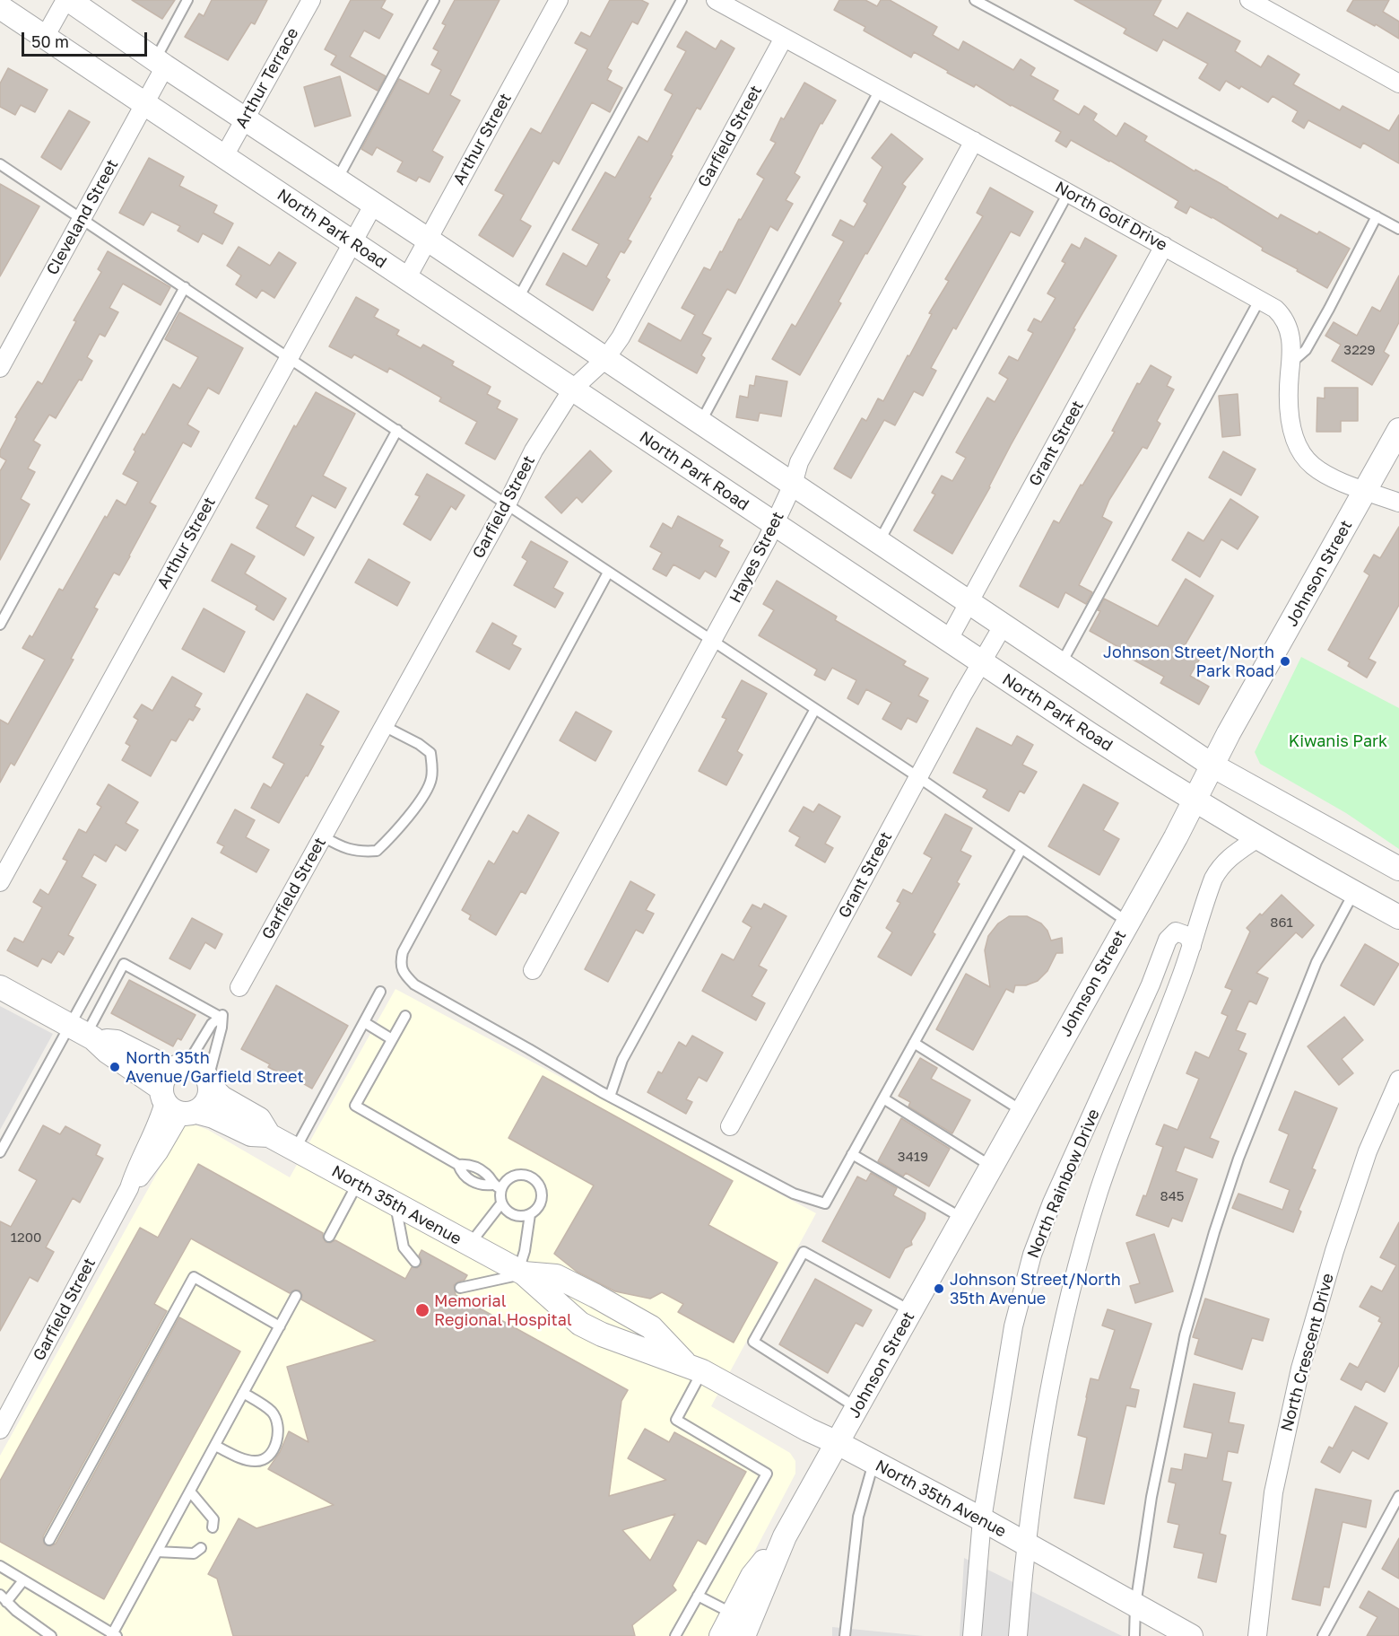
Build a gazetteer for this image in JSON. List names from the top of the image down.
{
  "streets": {
    "street": [
      "Arthur Terrace",
      "Garfield Street",
      "Arthur Street",
      "North Golf Drive",
      "Cleveland Street",
      "North Park Road",
      "Grant Street",
      "Hayes Street",
      "Johnson Street",
      "North Rainbow Drive",
      "North 35th Avenue",
      "North Crescent Drive"
    ]
  },
  "crossings": [
    ["Arthur Terrace", "North Park Road"],
    ["Garfield Street", "North Golf Drive"],
    ["Garfield Street", "North Park Road"],
    ["Garfield Street", "North 35th Avenue"],
    ["Arthur Street", "North Park Road"],
    ["North Golf Drive", "Grant Street"],
    ["North Golf Drive", "Hayes Street"],
    ["North Golf Drive", "Johnson Street"],
    ["Cleveland Street", "North Park Road"],
    ["North Park Road", "Grant Street"],
    ["North Park Road", "Hayes Street"],
    ["North Park Road", "Johnson Street"],
    ["North Park Road", "North Rainbow Drive"],
    ["Johnson Street", "North 35th Avenue"],
    ["North Rainbow Drive", "North 35th Avenue"]
  ],
  "parks": ["Kiwanis Park"],
  "places": [
    "Johnson Street/North Park Road",
    "North 35th Avenue/Garfield Street",
    "Johnson Street/North 35th Avenue",
    "Memorial Regional Hospital"
  ],
  "house_numbers": [
    "3229",
    "861",
    "3419",
    "845",
    "1200"
  ],
  "scale_bar": "50 m"
}
